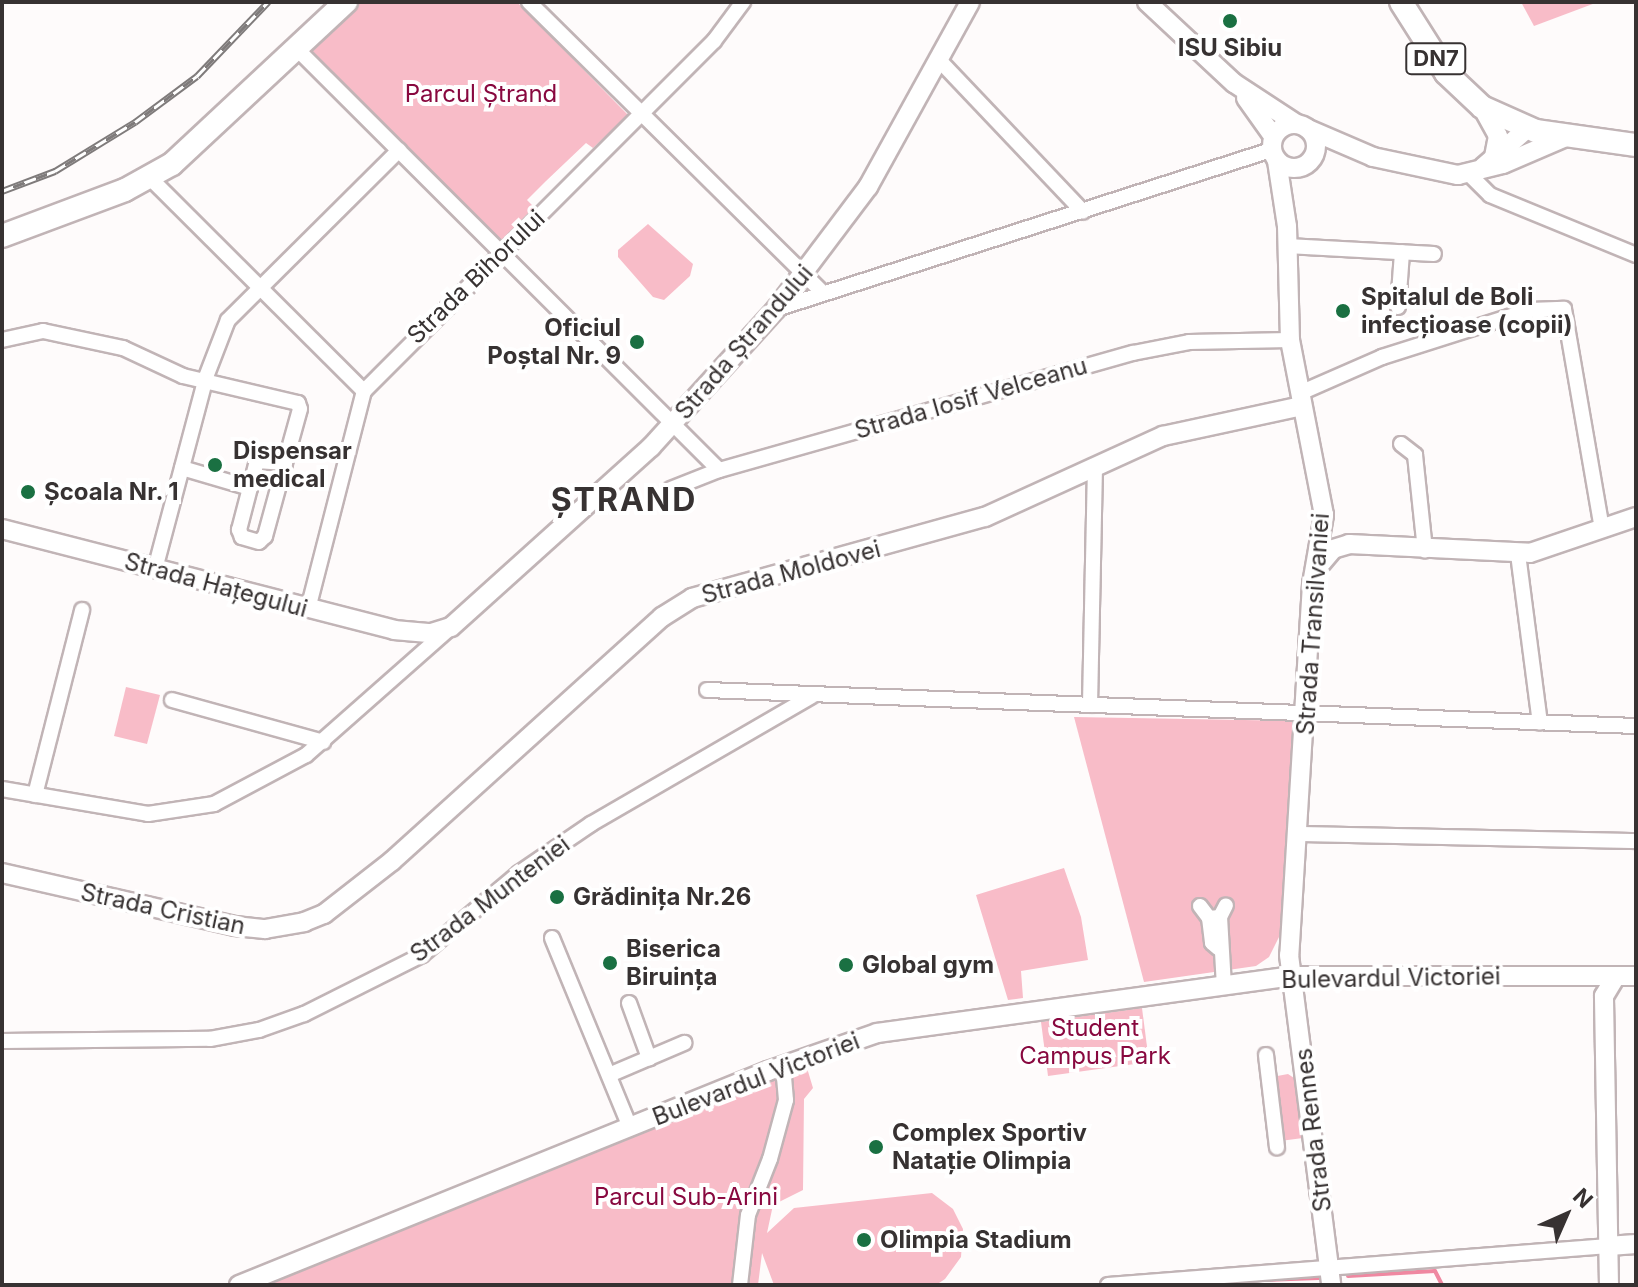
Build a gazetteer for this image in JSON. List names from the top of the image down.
{
  "streets": {
    "main road": ["DN7"],
    "street": [
      "Strada Bihorului",
      "Strada Ștrandului",
      "Strada Iosif Velceanu",
      "Strada Moldovei",
      "Strada Hațegului",
      "Strada Transilvaniei",
      "Strada Munteniei",
      "Strada Cristian",
      "Bulevardul Victoriei",
      "Strada Rennes"
    ]
  },
  "crossings": [
    ["Strada Ștrandului", "Strada Hațegului"],
    ["Strada Iosif Velceanu", "Strada Transilvaniei"],
    ["Strada Moldovei", "Strada Transilvaniei"],
    ["Strada Moldovei", "Strada Cristian"],
    ["Strada Transilvaniei", "Bulevardul Victoriei"],
    ["Strada Transilvaniei", "Strada Rennes"],
    ["Bulevardul Victoriei", "Strada Rennes"]
  ],
  "districts": ["ȘTRAND"],
  "parks": ["Parcul Ștrand", "Student Campus Park", "Parcul Sub-Arini"],
  "places": [
    "ISU Sibiu",
    "Spitalul de Boli infecțioase (copii)",
    "Oficiul Poștal Nr. 9",
    "Dispensar medical",
    "Școala Nr. 1",
    "Grădinița Nr.26",
    "Biserica Biruința",
    "Global gym",
    "Complex Sportiv Natație Olimpia",
    "Olimpia Stadium"
  ],
  "north": "top right"
}
